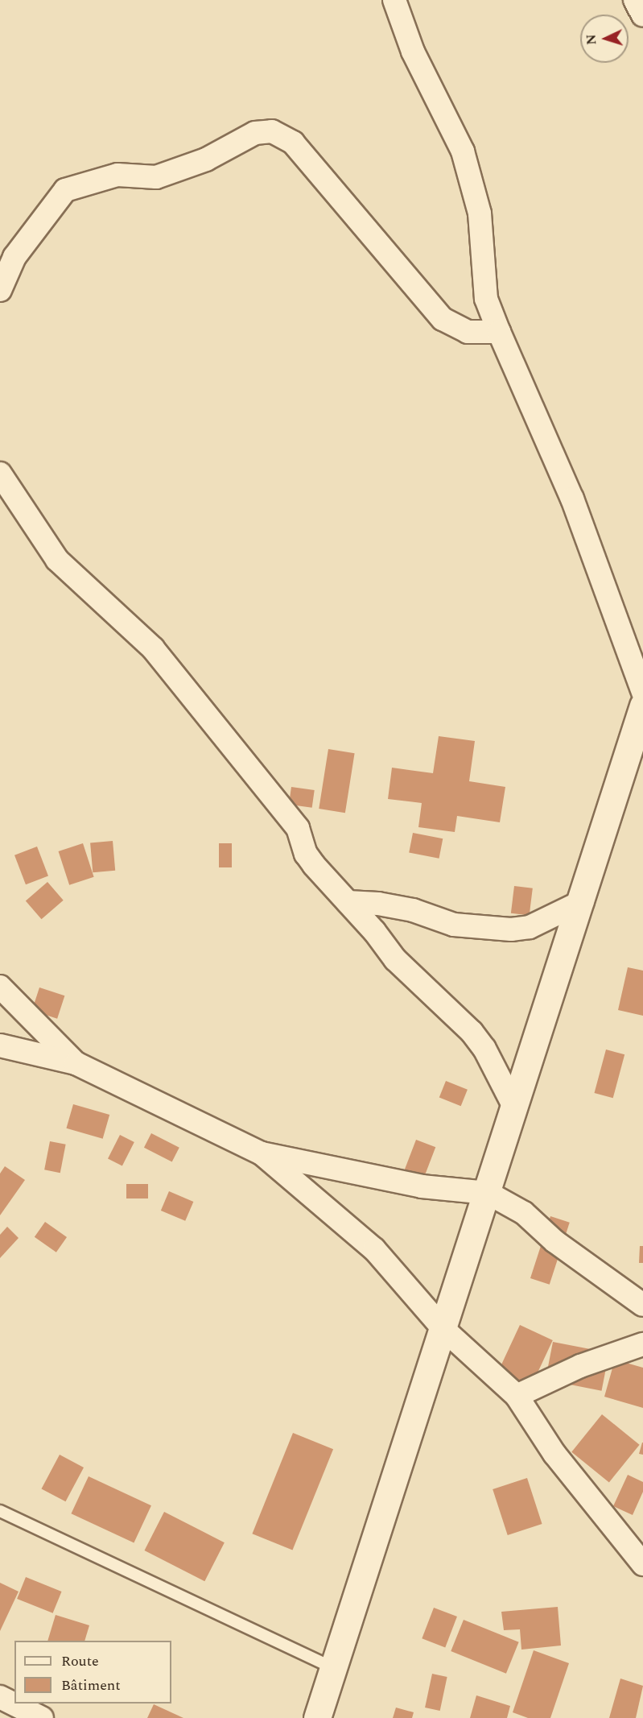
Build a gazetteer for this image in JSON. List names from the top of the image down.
{
  "legend": ["Route", "Bâtiment"],
  "north": "left"
}
